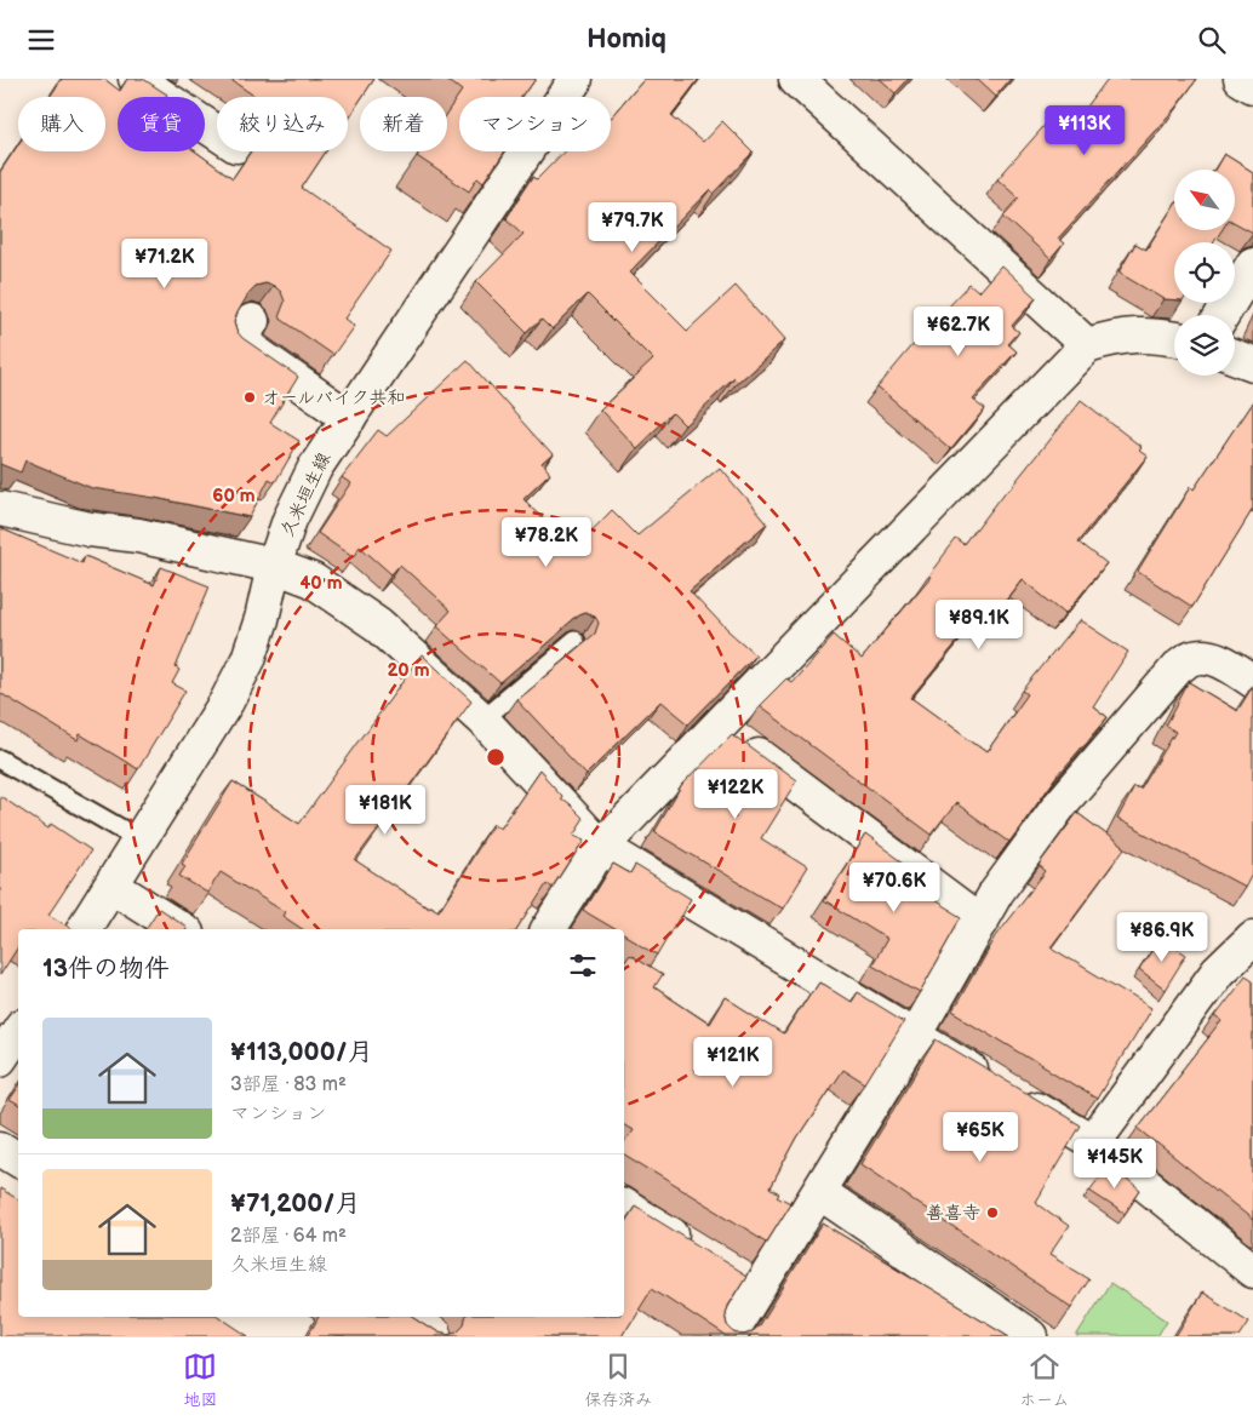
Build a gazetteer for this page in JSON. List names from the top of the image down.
{
  "streets": {
    "street": ["久米垣生線"]
  },
  "places": ["オールバイク共和", "善喜寺"],
  "north": "top left",
  "page": {
    "header": "Homiq",
    "chip": [
      "購入",
      "賃貸",
      "絞り込み",
      "新着",
      "マンション"
    ],
    "price": [
      "¥113K",
      "¥79.7K",
      "¥71.2K",
      "¥62.7K",
      "¥78.2K",
      "¥89.1K",
      "¥122K",
      "¥181K",
      "¥70.6K",
      "¥86.9K",
      "¥121K",
      "¥65K",
      "¥145K"
    ],
    "heading": "13件の物件",
    "list": [
      {
        "name": "¥113,000/月",
        "note": "3部屋 · 83 m² · マンション"
      },
      {
        "name": "¥71,200/月",
        "note": "2部屋 · 64 m² · 久米垣生線"
      }
    ],
    "tabs": ["地図", "保存済み", "ホーム"]
  },
  "rings": ["60 m", "40 m", "20 m"]
}
